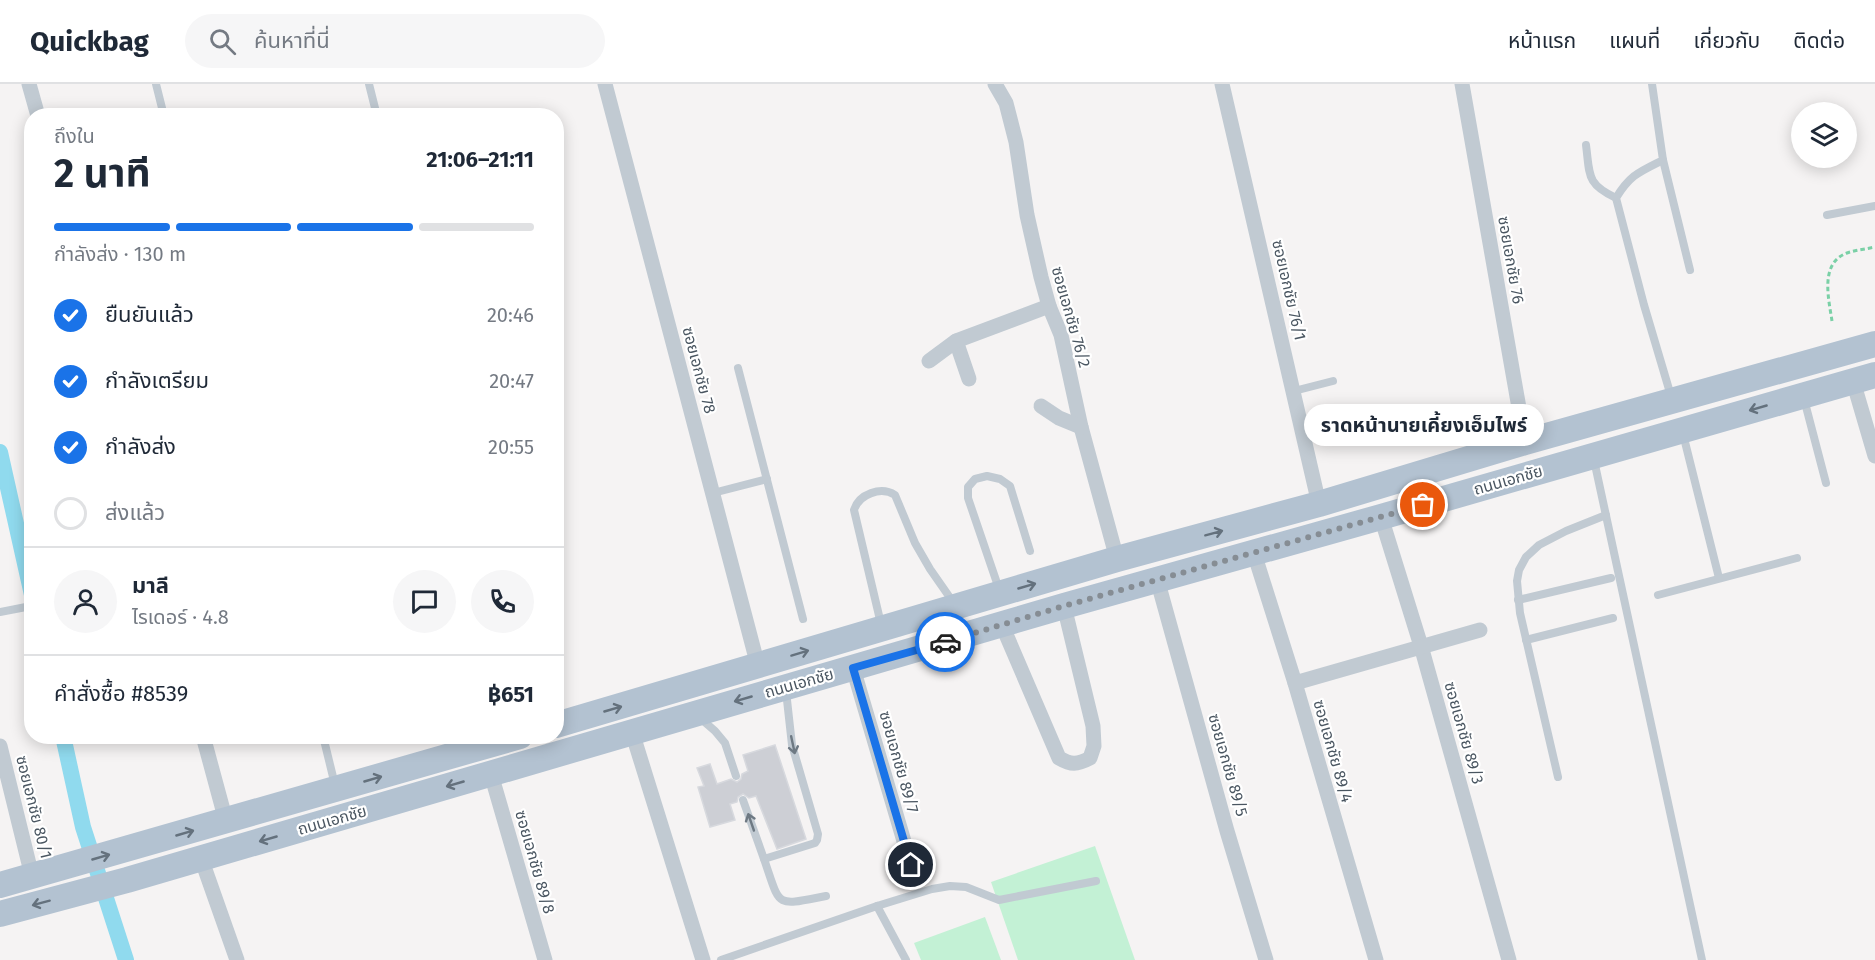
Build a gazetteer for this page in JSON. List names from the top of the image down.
{
  "streets": {
    "main road": ["ถนนเอกชัย"],
    "street": [
      "ซอยเอกชัย 76",
      "ซอยเอกชัย 76/1",
      "ซอยเอกชัย 76/2",
      "ซอยเอกชัย 78",
      "ซอยเอกชัย 89/3",
      "ซอยเอกชัย 89/4",
      "ซอยเอกชัย 89/7",
      "ซอยเอกชัย 89/5",
      "ซอยเอกชัย 80/1",
      "ซอยเอกชัย 89/8"
    ]
  },
  "crossings": [
    ["ซอยเอกชัย 76", "ถนนเอกชัย"],
    ["ซอยเอกชัย 76/1", "ถนนเอกชัย"],
    ["ซอยเอกชัย 76/2", "ถนนเอกชัย"],
    ["ซอยเอกชัย 78", "ถนนเอกชัย"],
    ["ถนนเอกชัย", "ซอยเอกชัย 89/3"],
    ["ถนนเอกชัย", "ซอยเอกชัย 89/4"],
    ["ถนนเอกชัย", "ซอยเอกชัย 89/7"],
    ["ถนนเอกชัย", "ซอยเอกชัย 89/5"],
    ["ถนนเอกชัย", "ซอยเอกชัย 80/1"],
    ["ถนนเอกชัย", "ซอยเอกชัย 89/8"]
  ],
  "places": ["ราดหน้านายเคี้ยงเอ็มไพร์"],
  "page": {
    "header": "Quickbag",
    "search": "ค้นหาที่นี่",
    "nav": [
      "หน้าแรก",
      "แผนที่",
      "เกี่ยวกับ",
      "ติดต่อ"
    ],
    "heading": ["2 นาที", "ถึงใน", "21:06–21:11"],
    "panel": [
      "มาลี",
      "ไรเดอร์ · 4.8",
      "คำสั่งซื้อ #8539",
      "฿651"
    ],
    "bar": "กำลังส่ง · 130 m",
    "list": [
      ["ยืนยันแล้ว", "20:46"],
      ["กำลังเตรียม", "20:47"],
      ["กำลังส่ง", "20:55"],
      "ส่งแล้ว"
    ],
    "bubble": "ราดหน้านายเคี้ยงเอ็มไพร์"
  }
}
